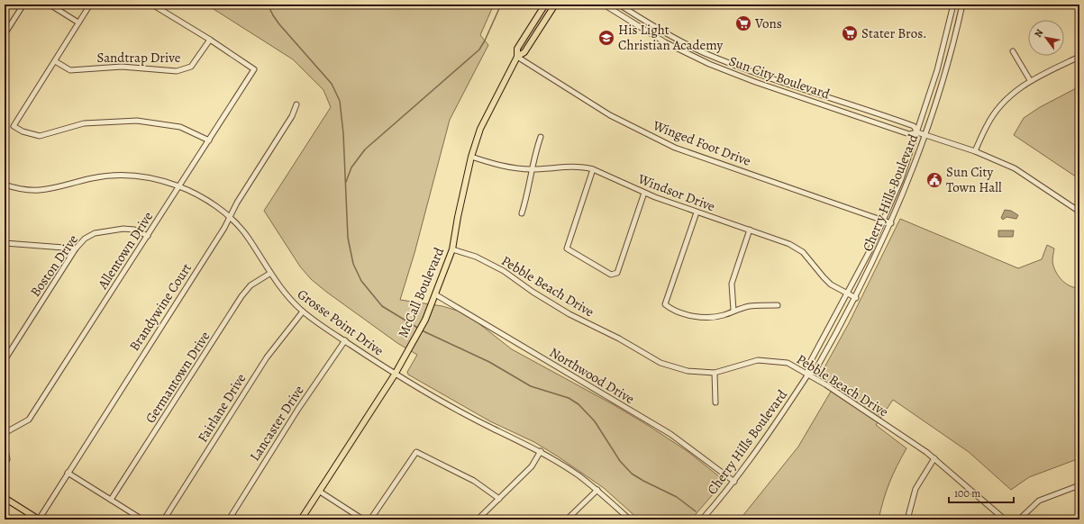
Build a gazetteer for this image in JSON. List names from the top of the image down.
{
  "streets": {
    "main road": ["McCall Boulevard"],
    "street": [
      "Sandtrap Drive",
      "Sun City Boulevard",
      "Winged Foot Drive",
      "Windsor Drive",
      "Cherry Hills Boulevard",
      "Allentown Drive",
      "Boston Drive",
      "Pebble Beach Drive",
      "Brandywine Court",
      "Grosse Point Drive",
      "Northwood Drive",
      "Germantown Drive",
      "Fairlane Drive",
      "Lancaster Drive"
    ]
  },
  "crossings": [
    ["Sandtrap Drive", "Allentown Drive"],
    ["Sun City Boulevard", "Cherry Hills Boulevard"],
    ["Winged Foot Drive", "Cherry Hills Boulevard"],
    ["Winged Foot Drive", "McCall Boulevard"],
    ["Windsor Drive", "Cherry Hills Boulevard"],
    ["Windsor Drive", "McCall Boulevard"],
    ["Cherry Hills Boulevard", "Pebble Beach Drive"],
    ["Cherry Hills Boulevard", "Northwood Drive"],
    ["Allentown Drive", "Boston Drive"],
    ["Allentown Drive", "Grosse Point Drive"],
    ["Pebble Beach Drive", "McCall Boulevard"],
    ["McCall Boulevard", "Grosse Point Drive"],
    ["McCall Boulevard", "Northwood Drive"],
    ["Brandywine Court", "Grosse Point Drive"],
    ["Grosse Point Drive", "Germantown Drive"],
    ["Grosse Point Drive", "Fairlane Drive"],
    ["Grosse Point Drive", "Lancaster Drive"]
  ],
  "places": {
    "supermarket": ["Vons", "Stater Bros."],
    "school or university": ["His Light Christian Academy"],
    "public building": ["Sun City Town Hall"]
  },
  "scale_bar": "100 m",
  "north": "top left"
}
